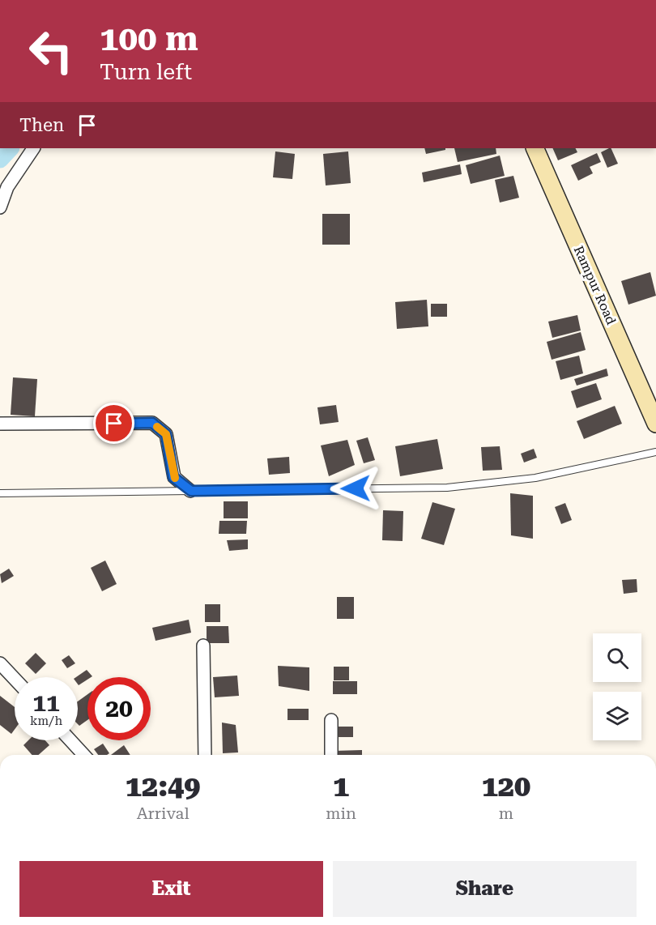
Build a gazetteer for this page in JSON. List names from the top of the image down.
{
  "streets": {
    "main road": ["Rampur Road"]
  },
  "page": {
    "turn": ["100 m", "Turn left"],
    "then": "Then",
    "speed": "11 km/h",
    "limit": "20",
    "eta": [
      "12:49",
      "Arrival",
      "1",
      "min",
      "120",
      "m"
    ],
    "buttons": ["Exit", "Share"]
  }
}
